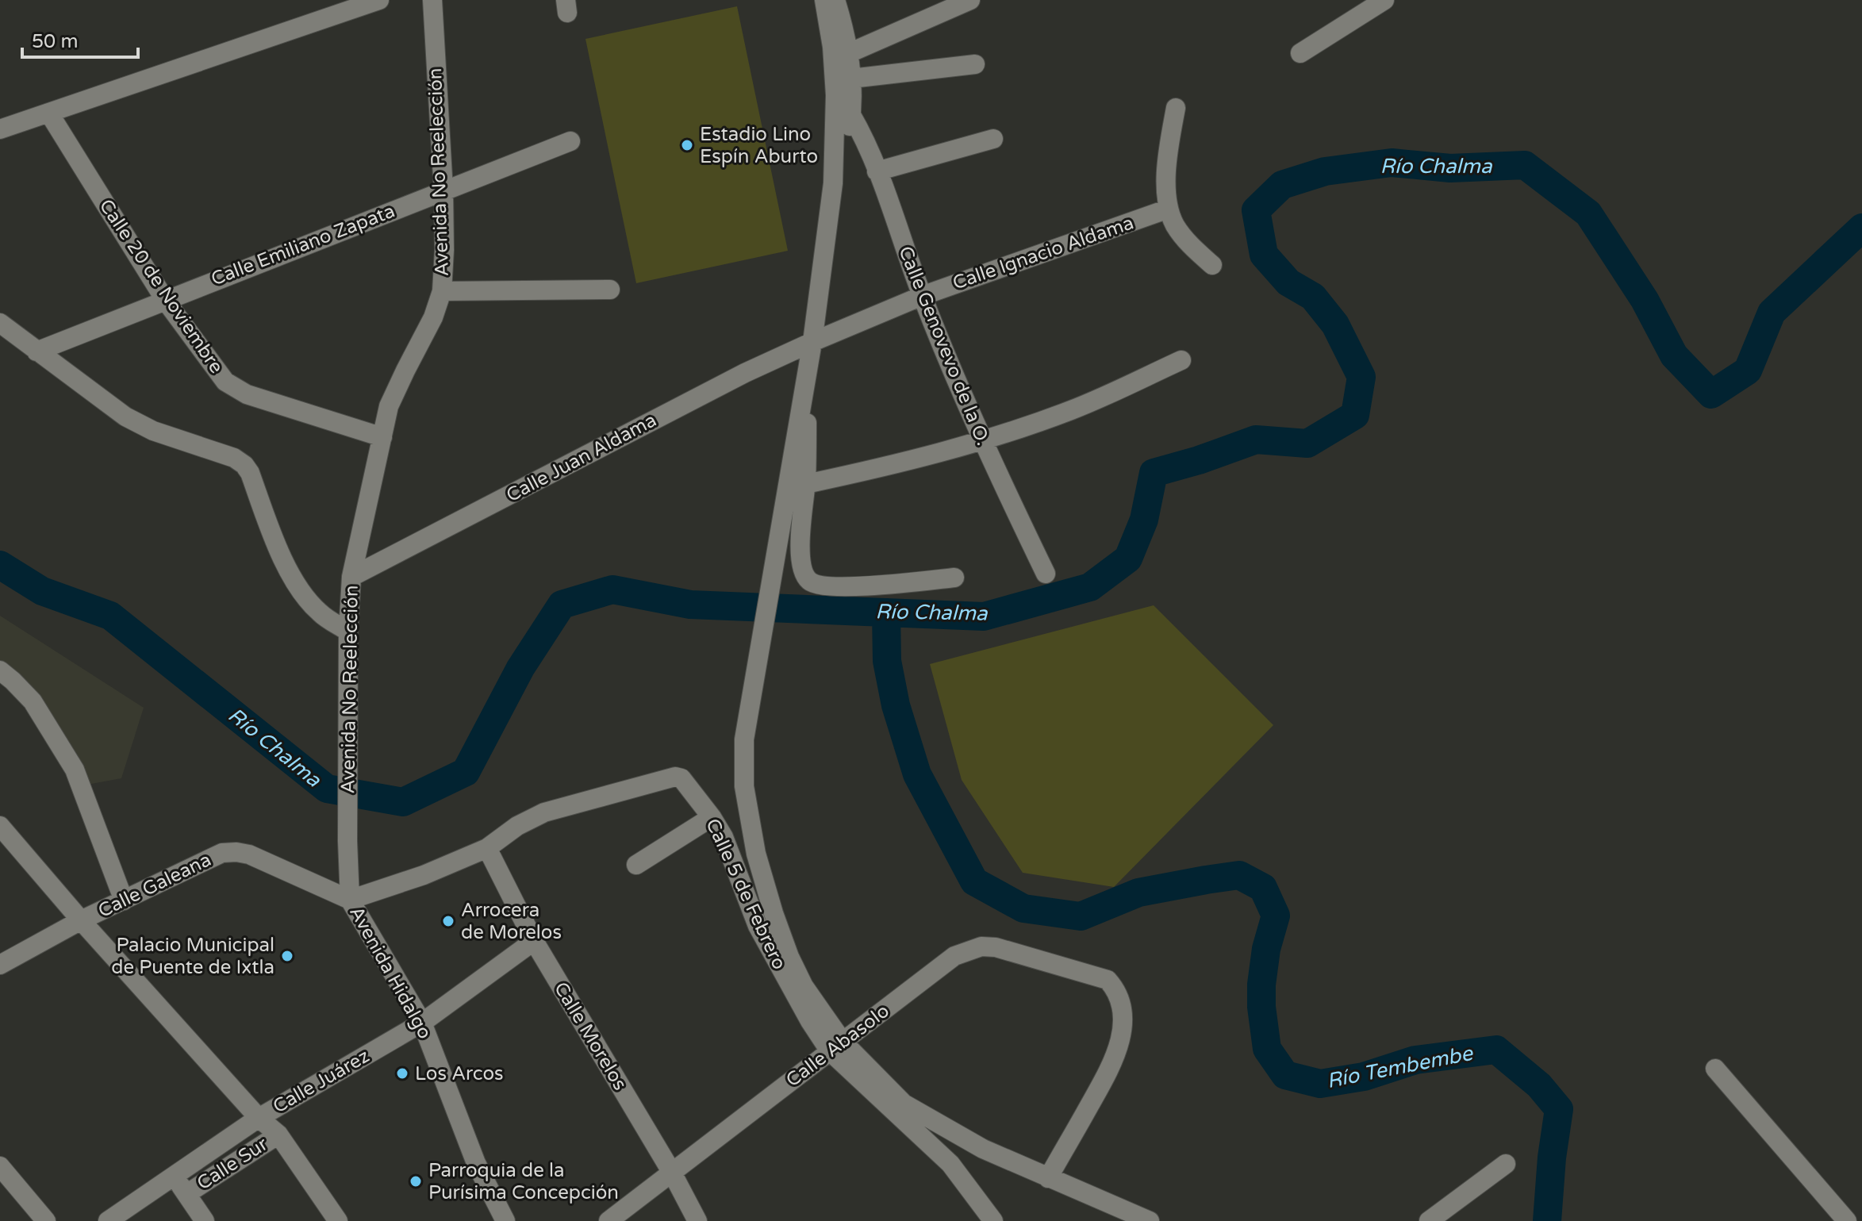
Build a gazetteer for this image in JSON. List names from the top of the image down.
{
  "streets": {
    "street": [
      "Avenida No Reelección",
      "Calle Emiliano Zapata",
      "Calle Ignacio Aldama",
      "Calle 20 de Noviembre",
      "Calle Genovevo de la O.",
      "Calle Juan Aldama",
      "Calle Galeana",
      "Calle 5 de Febrero",
      "Avenida Hidalgo",
      "Calle Morelos",
      "Calle Abasolo",
      "Calle Juárez",
      "Calle Sur"
    ]
  },
  "crossings": [
    ["Avenida No Reelección", "Calle Emiliano Zapata"],
    ["Avenida No Reelección", "Calle 20 de Noviembre"],
    ["Avenida No Reelección", "Calle Juan Aldama"],
    ["Avenida No Reelección", "Calle Galeana"],
    ["Avenida No Reelección", "Calle 5 de Febrero"],
    ["Avenida No Reelección", "Avenida Hidalgo"],
    ["Calle Emiliano Zapata", "Calle 20 de Noviembre"],
    ["Calle Ignacio Aldama", "Calle Genovevo de la O."],
    ["Calle Ignacio Aldama", "Calle Juan Aldama"],
    ["Calle Galeana", "Calle 5 de Febrero"],
    ["Calle Galeana", "Avenida Hidalgo"],
    ["Calle 5 de Febrero", "Avenida Hidalgo"],
    ["Calle 5 de Febrero", "Calle Morelos"],
    ["Calle 5 de Febrero", "Calle Abasolo"],
    ["Avenida Hidalgo", "Calle Juárez"],
    ["Calle Morelos", "Calle Abasolo"],
    ["Calle Morelos", "Calle Juárez"]
  ],
  "water": ["Río Chalma", "Río Tembembe"],
  "places": [
    "Estadio Lino Espín Aburto",
    "Arrocera de Morelos",
    "Palacio Municipal de Puente de Ixtla",
    "Los Arcos",
    "Parroquia de la Purísima Concepción"
  ],
  "scale_bar": "50 m"
}
